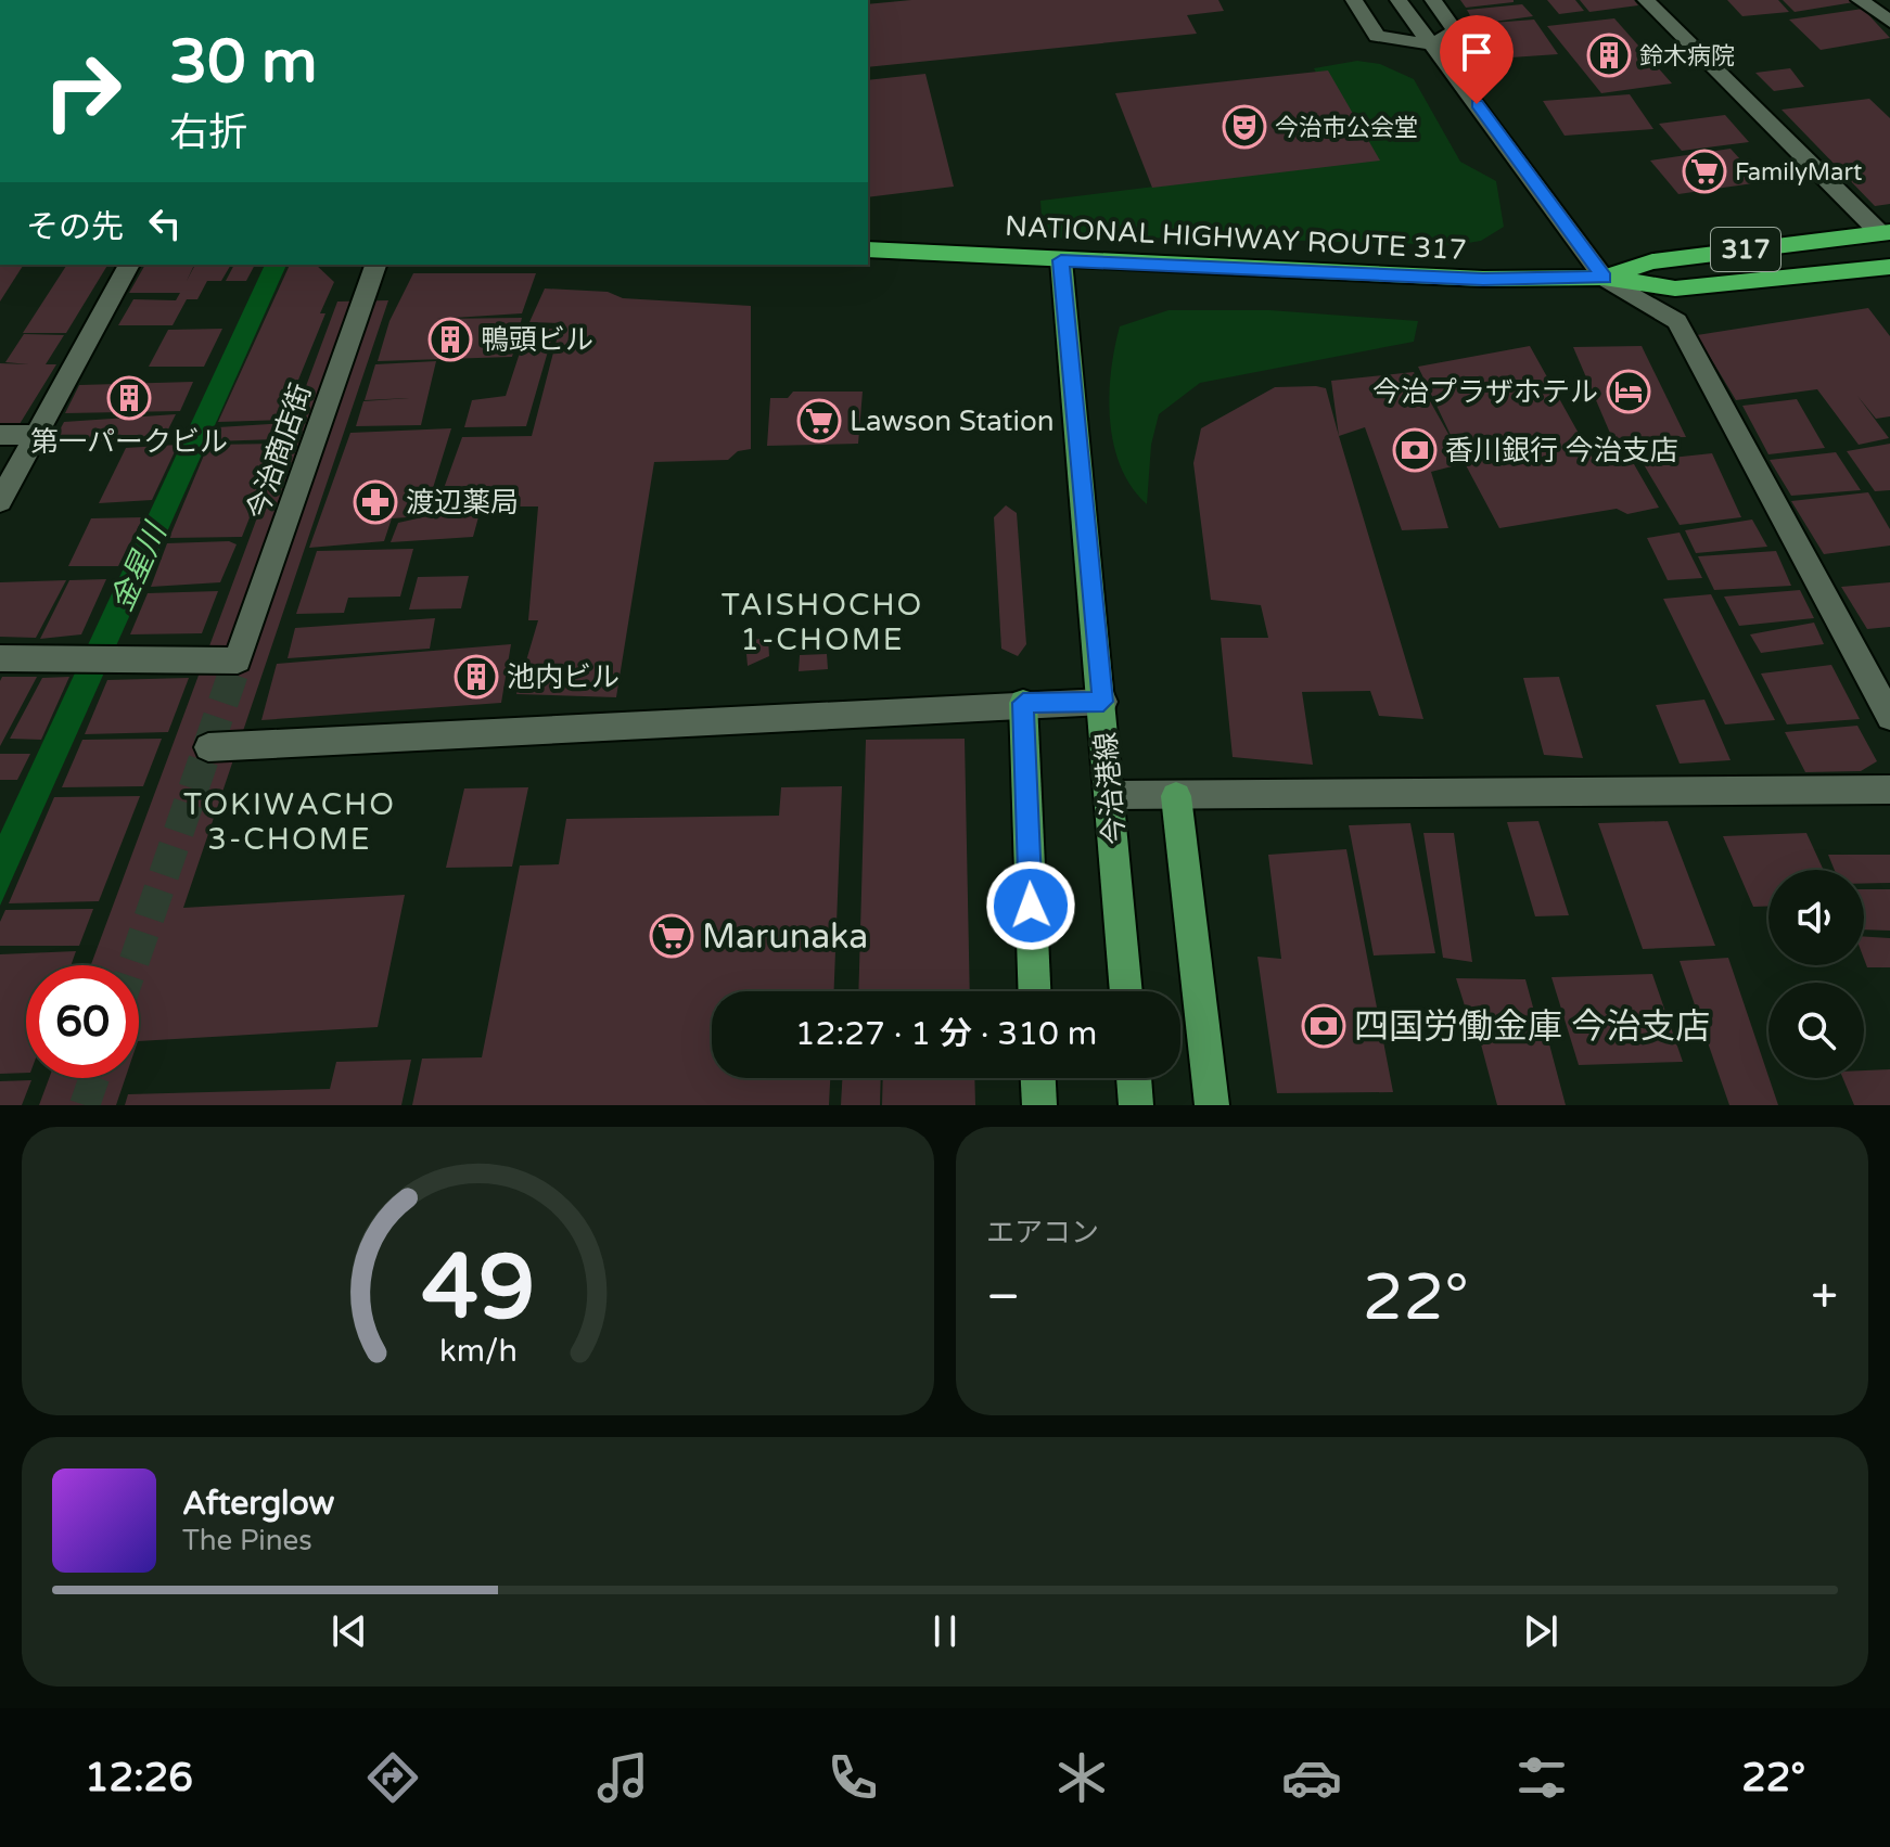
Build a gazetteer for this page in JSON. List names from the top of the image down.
{
  "streets": {
    "highway": ["NATIONAL HIGHWAY ROUTE 317", "317"],
    "main road": ["今治港線"],
    "street": ["今治商店街"]
  },
  "crossings": [
    ["NATIONAL HIGHWAY ROUTE 317", "今治港線"]
  ],
  "districts": ["TAISHOCHO 1-CHOME", "TOKIWACHO 3-CHOME"],
  "water": ["金星川"],
  "places": {
    "building": [
      "鈴木病院",
      "鴨頭ビル",
      "第一パークビル",
      "池内ビル"
    ],
    "theatre": ["今治市公会堂"],
    "supermarket": ["FamilyMart", "Lawson Station", "Marunaka"],
    "hotel": ["今治プラザホテル"],
    "bank": ["香川銀行 今治支店", "四国労働金庫 今治支店"],
    "pharmacy": ["渡辺薬局"]
  },
  "page": {
    "turn": ["30 m", "右折"],
    "then": "その先",
    "limit": "60",
    "trip": "12:27 · 1 分 · 310 m",
    "tile": "エアコン",
    "heat": ["−", "22°", "+"],
    "song": ["Afterglow", "The Pines"],
    "tabs": ["12:26", "22°"],
    "gauge": ["49", "km/h"]
  }
}
